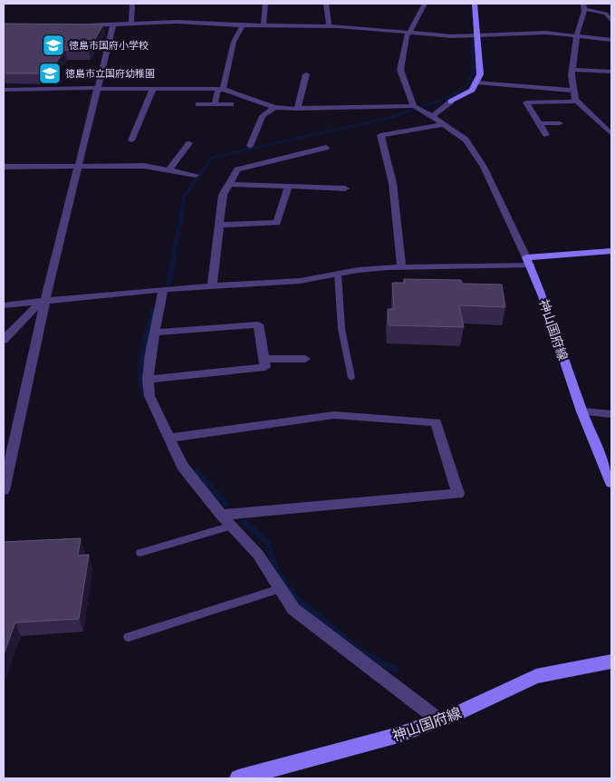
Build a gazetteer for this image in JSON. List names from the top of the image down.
{
  "streets": {
    "main road": ["神山国府線"]
  },
  "places": {
    "school or university": ["徳島市国府小学校", "徳島市立国府幼稚園"]
  }
}
